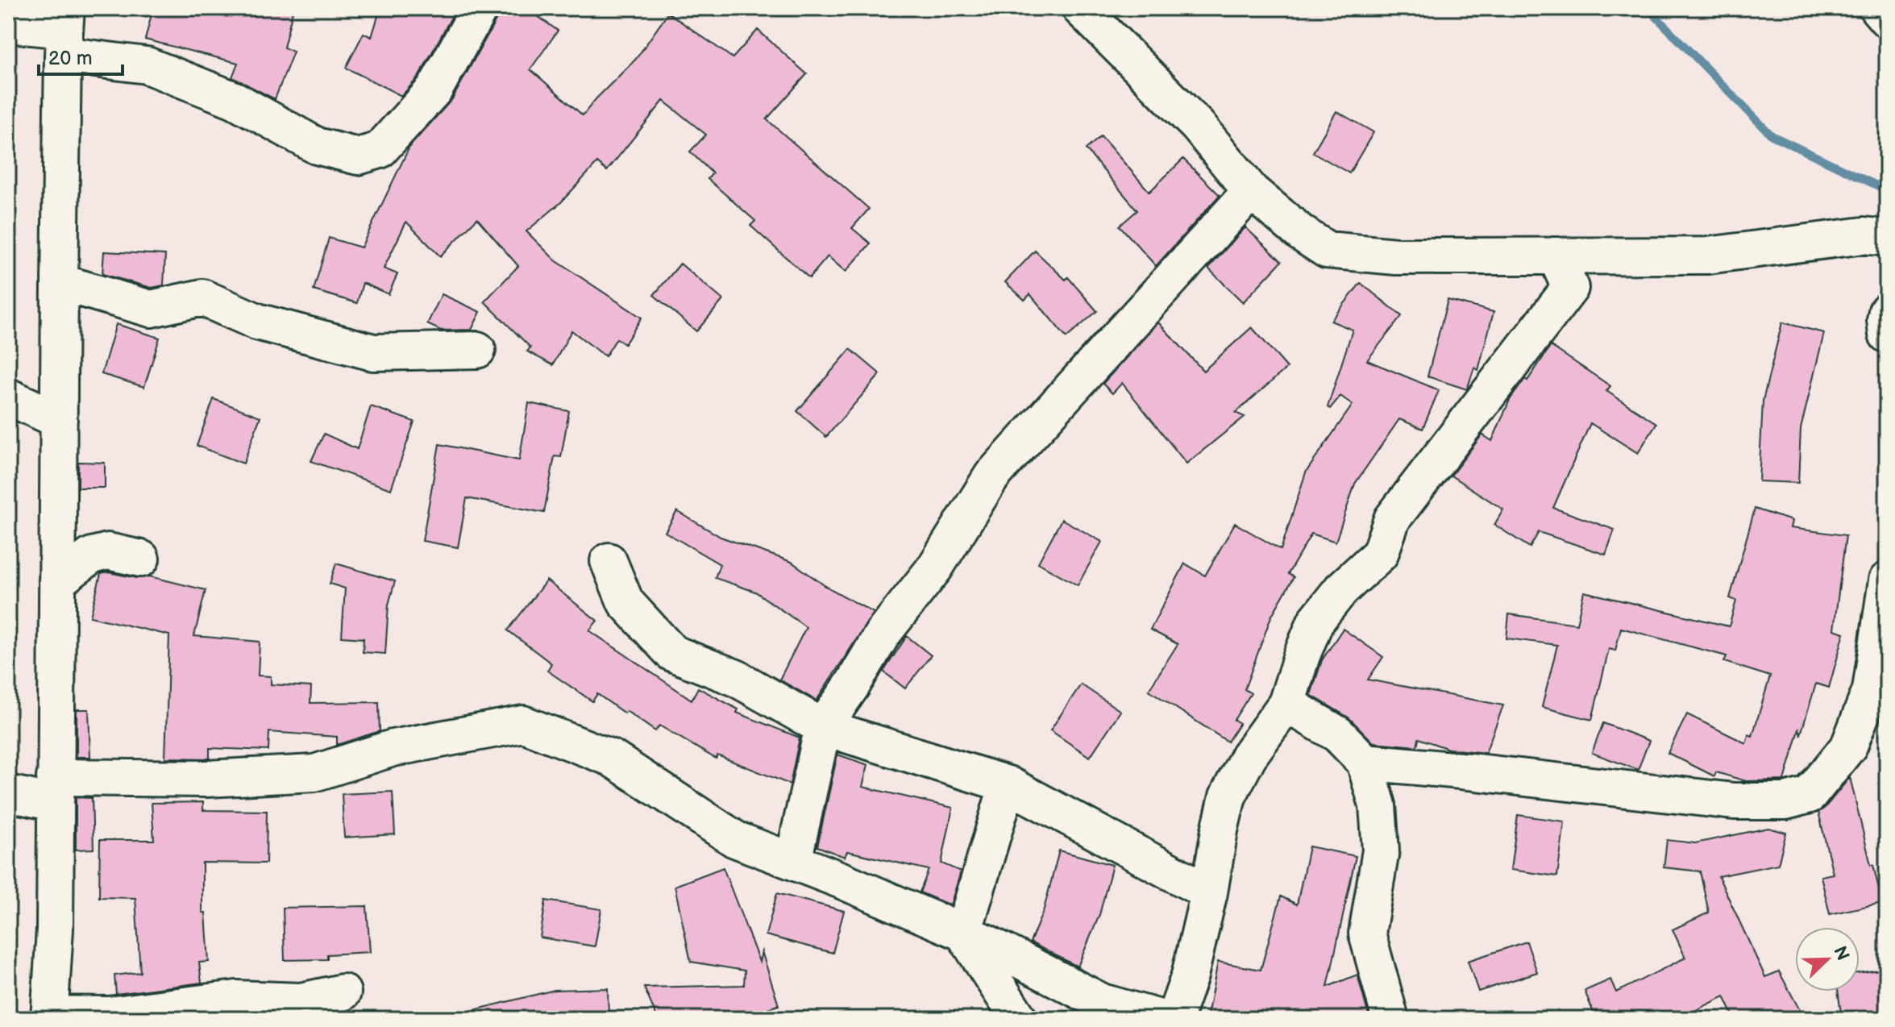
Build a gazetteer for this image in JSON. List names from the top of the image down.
{
  "scale_bar": "20 m",
  "north": "top right"
}
